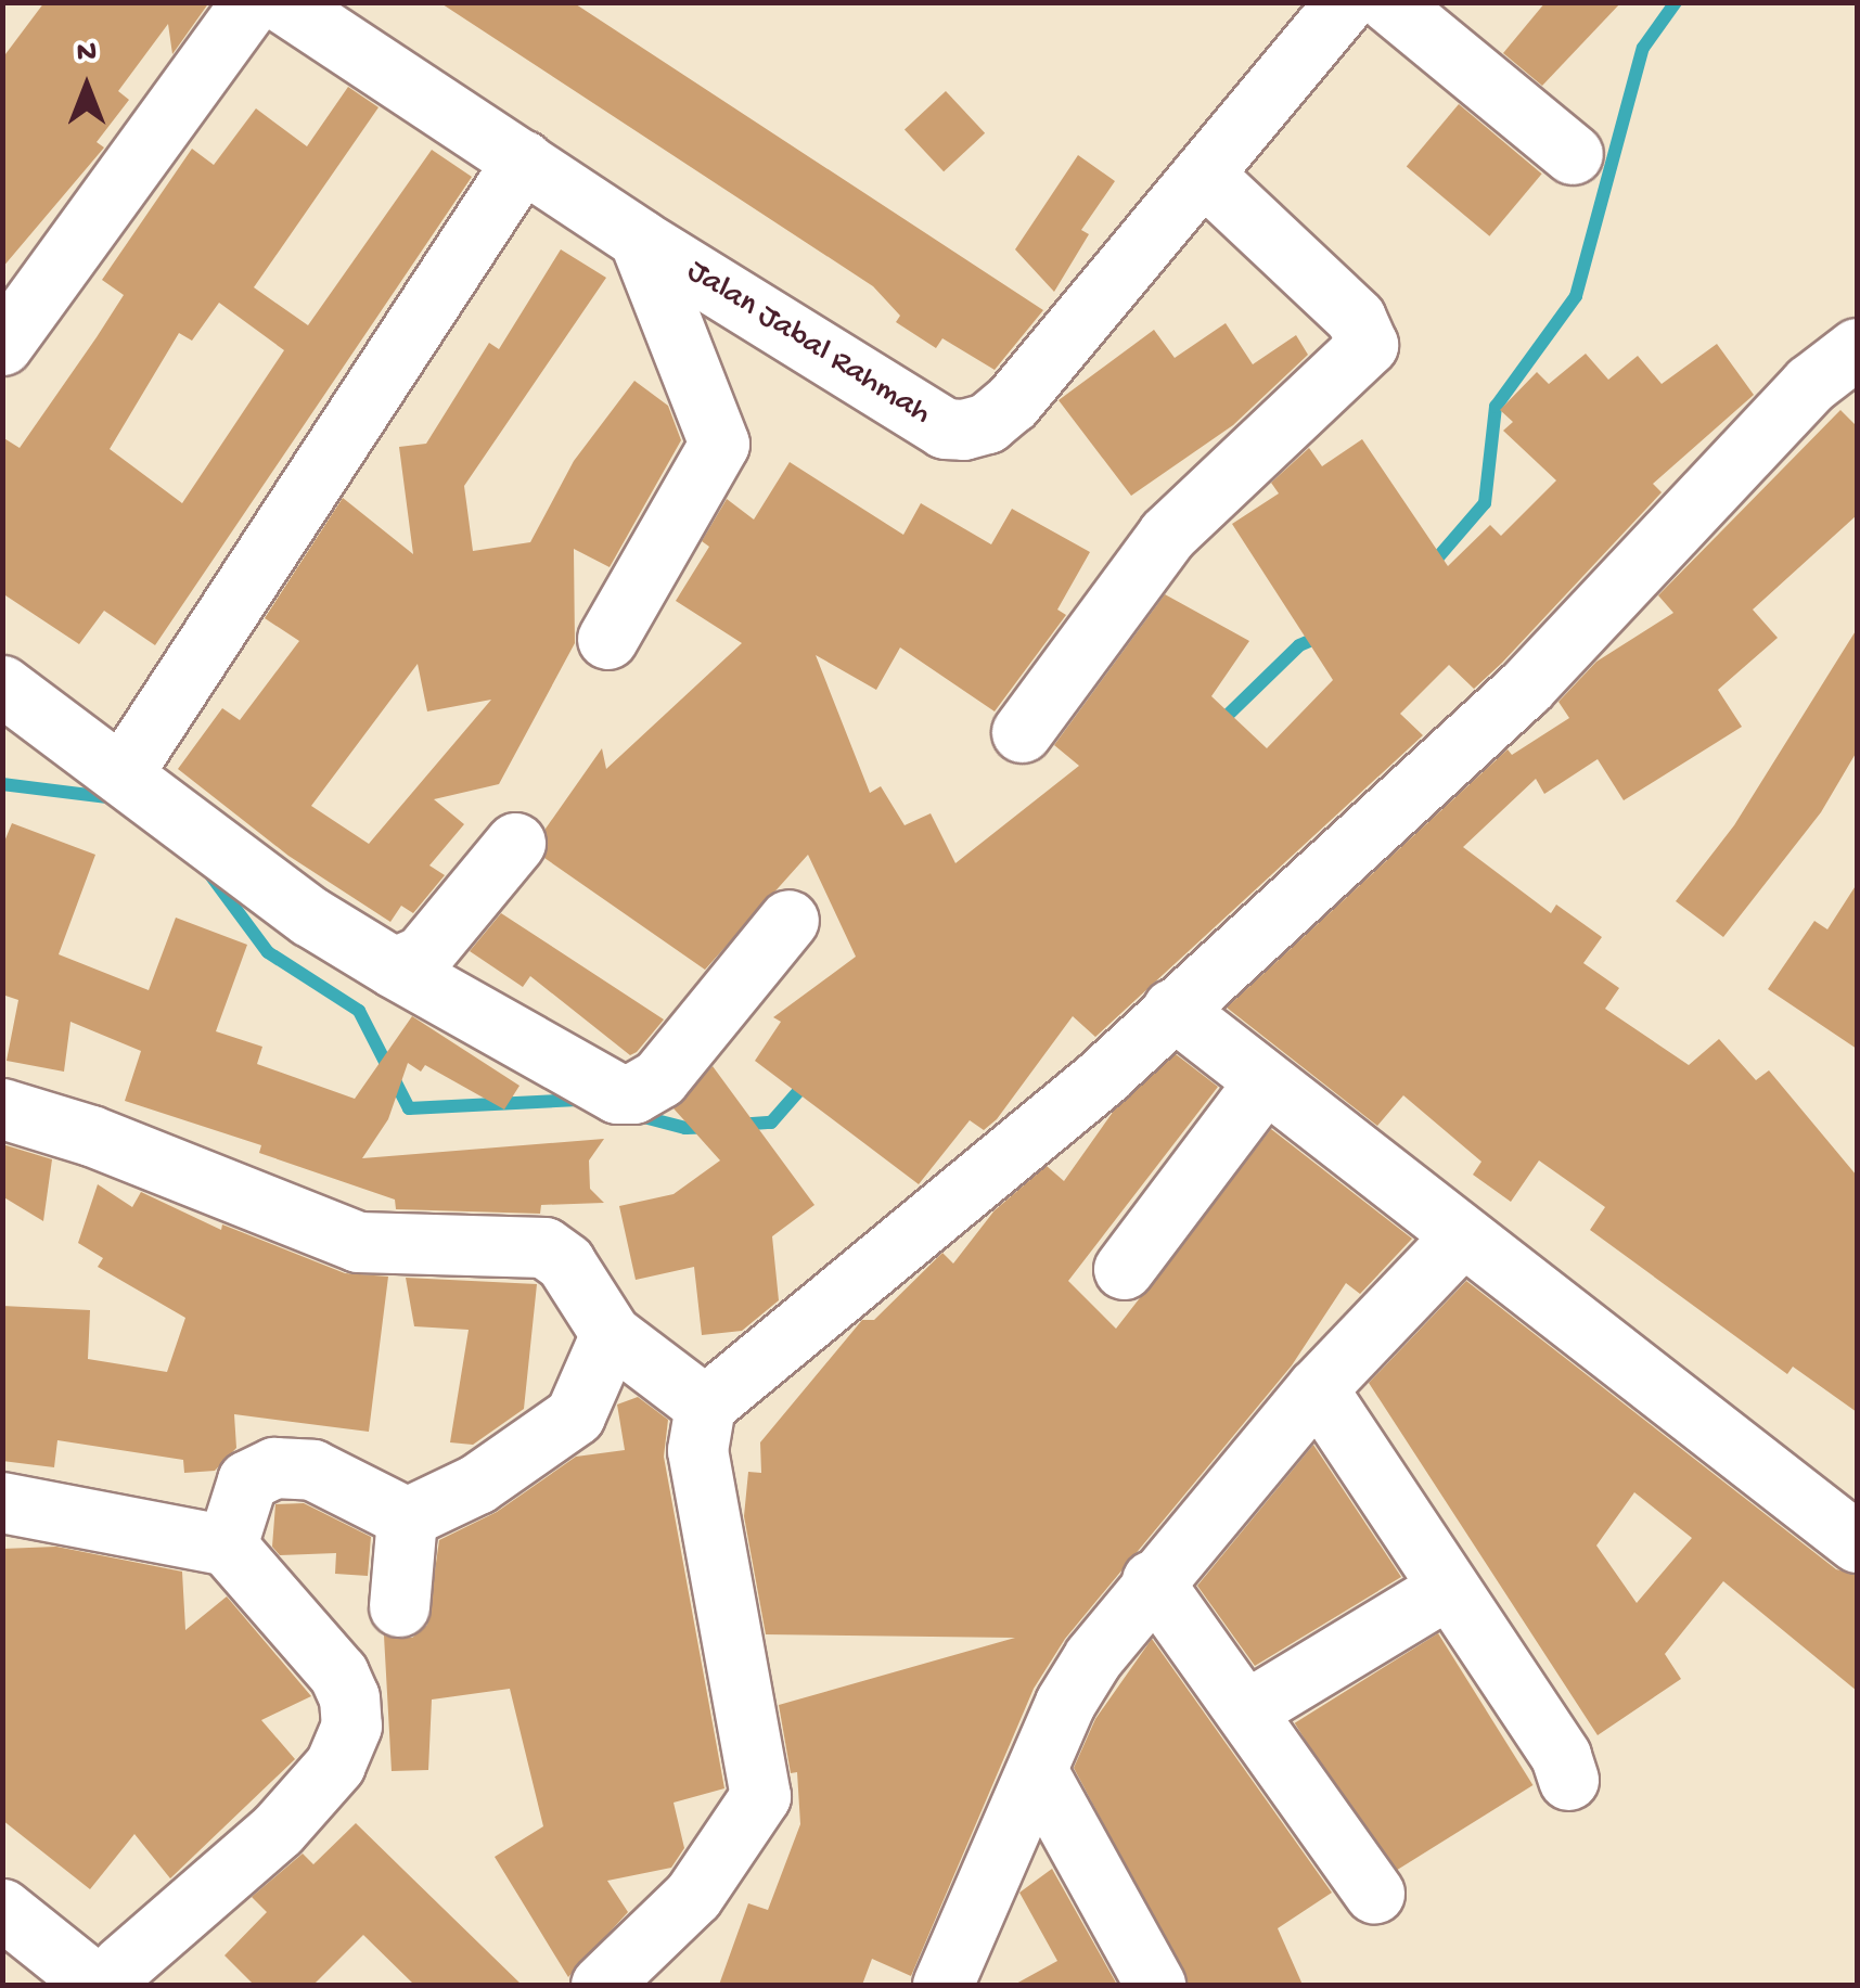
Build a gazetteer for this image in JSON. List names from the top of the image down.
{
  "streets": {
    "street": ["Jalan Jabal Rahmah"]
  },
  "north": "top"
}
